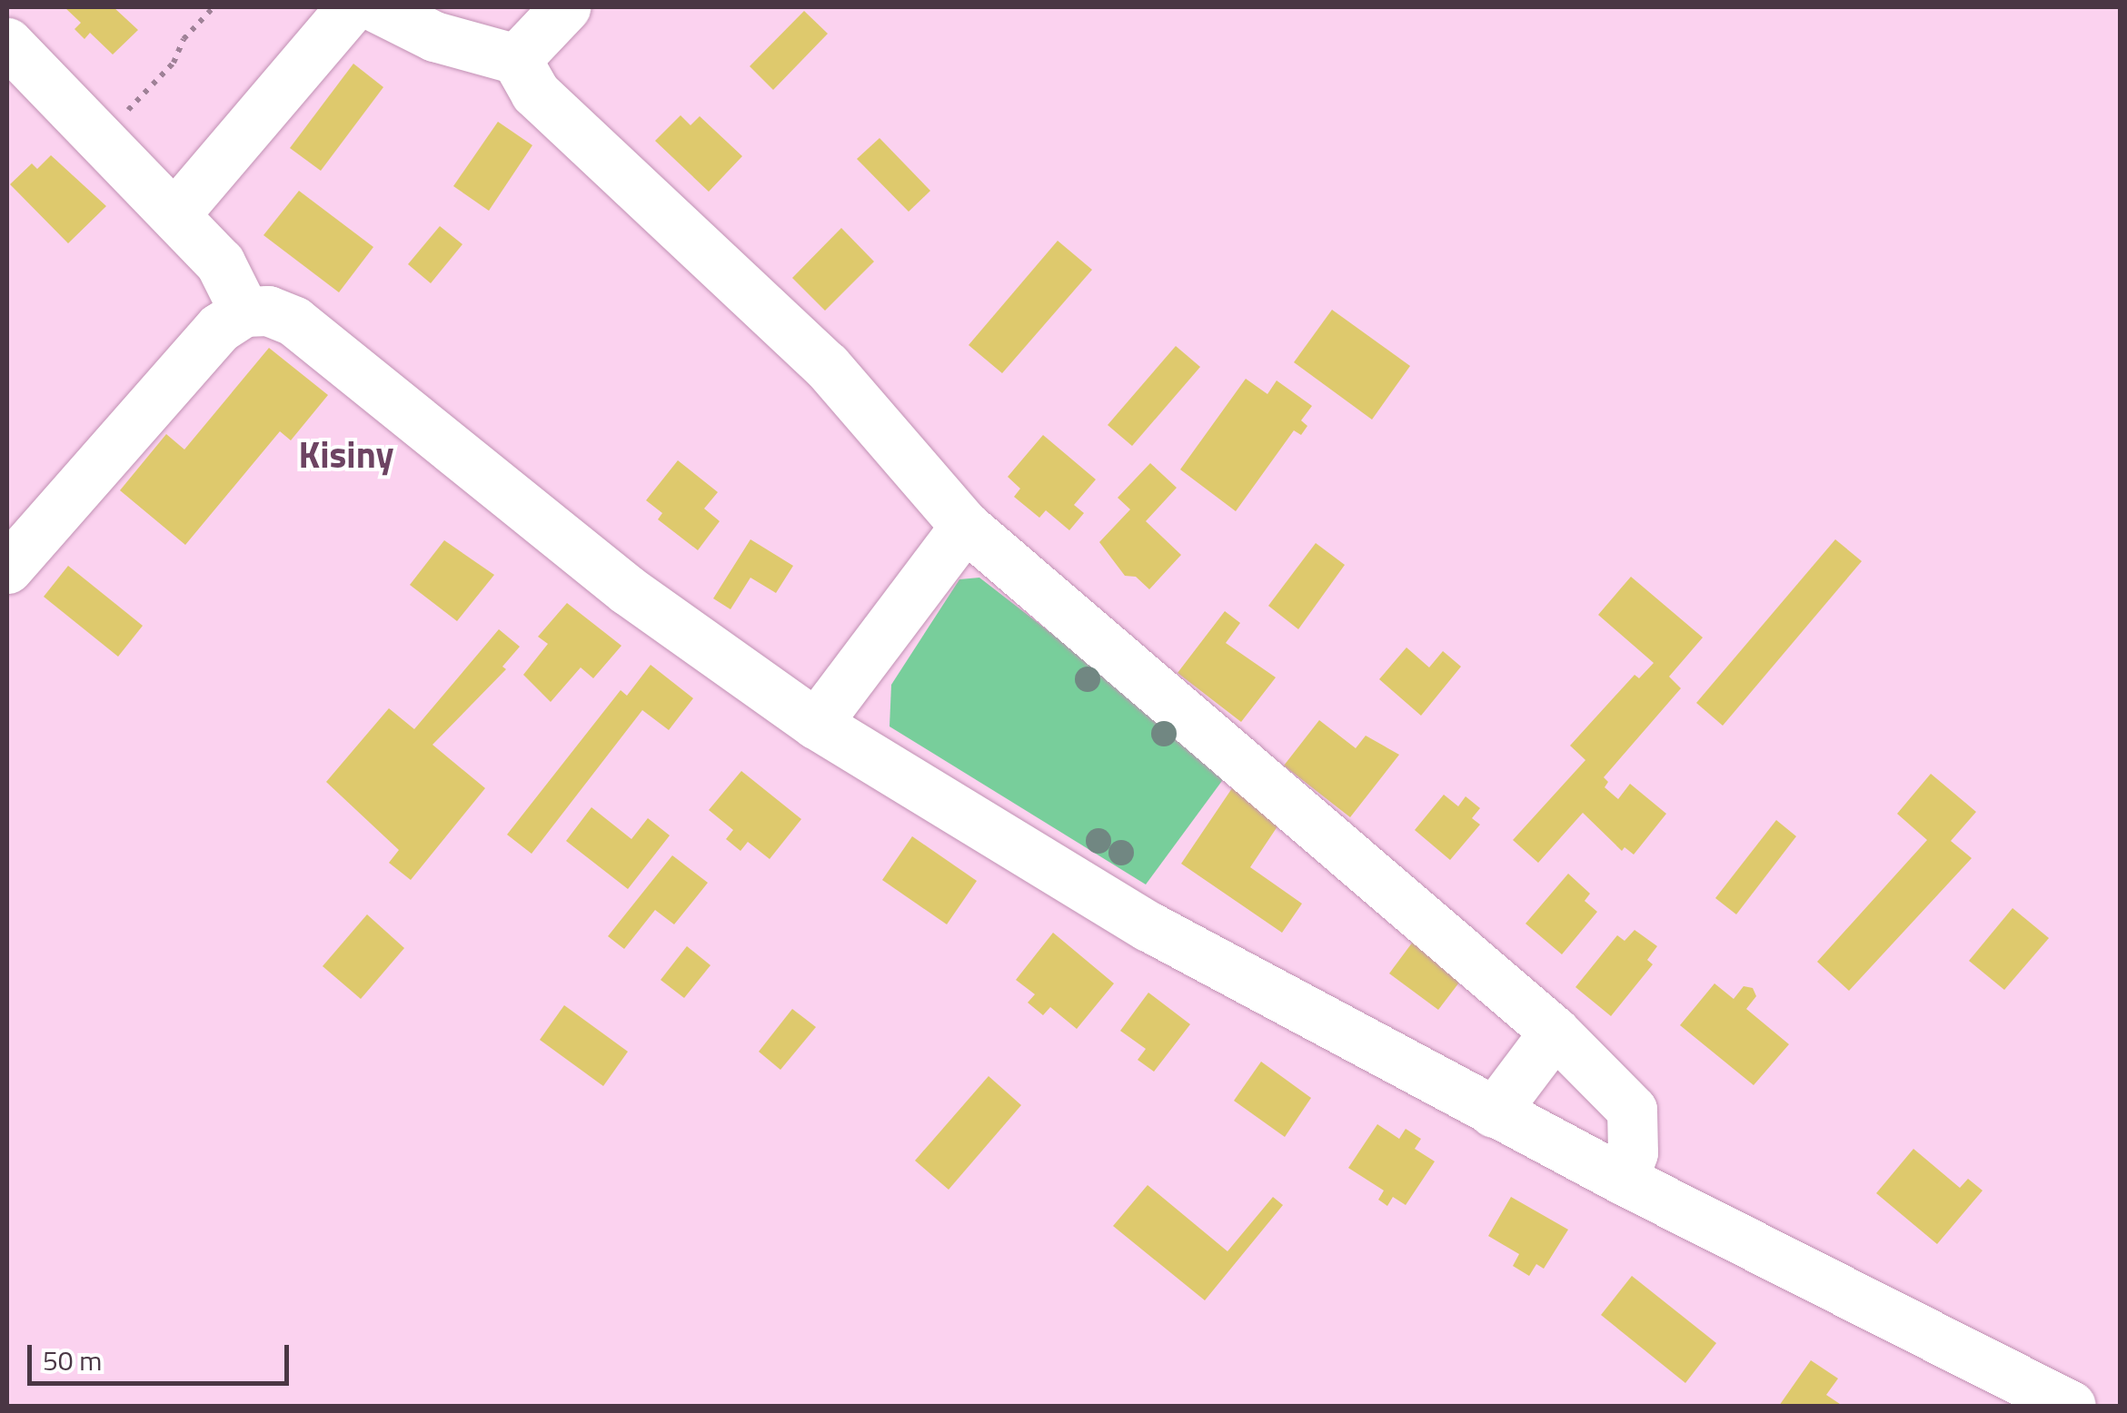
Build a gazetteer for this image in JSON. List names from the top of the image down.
{
  "districts": ["Kisiny"],
  "scale_bar": "50 m"
}
